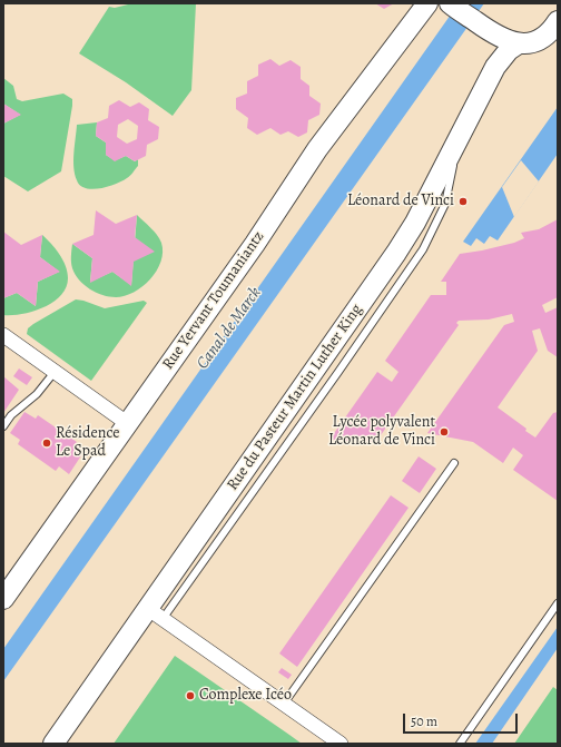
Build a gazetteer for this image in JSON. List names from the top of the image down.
{
  "streets": {
    "street": ["Rue Yervant Toumaniantz", "Rue du Pasteur Martin Luther King"]
  },
  "water": ["Canal de Marck"],
  "places": [
    "Léonard de Vinci",
    "Lycée polyvalent Léonard de Vinci",
    "Résidence Le Spad",
    "Complexe Icéo"
  ],
  "scale_bar": "50 m"
}
